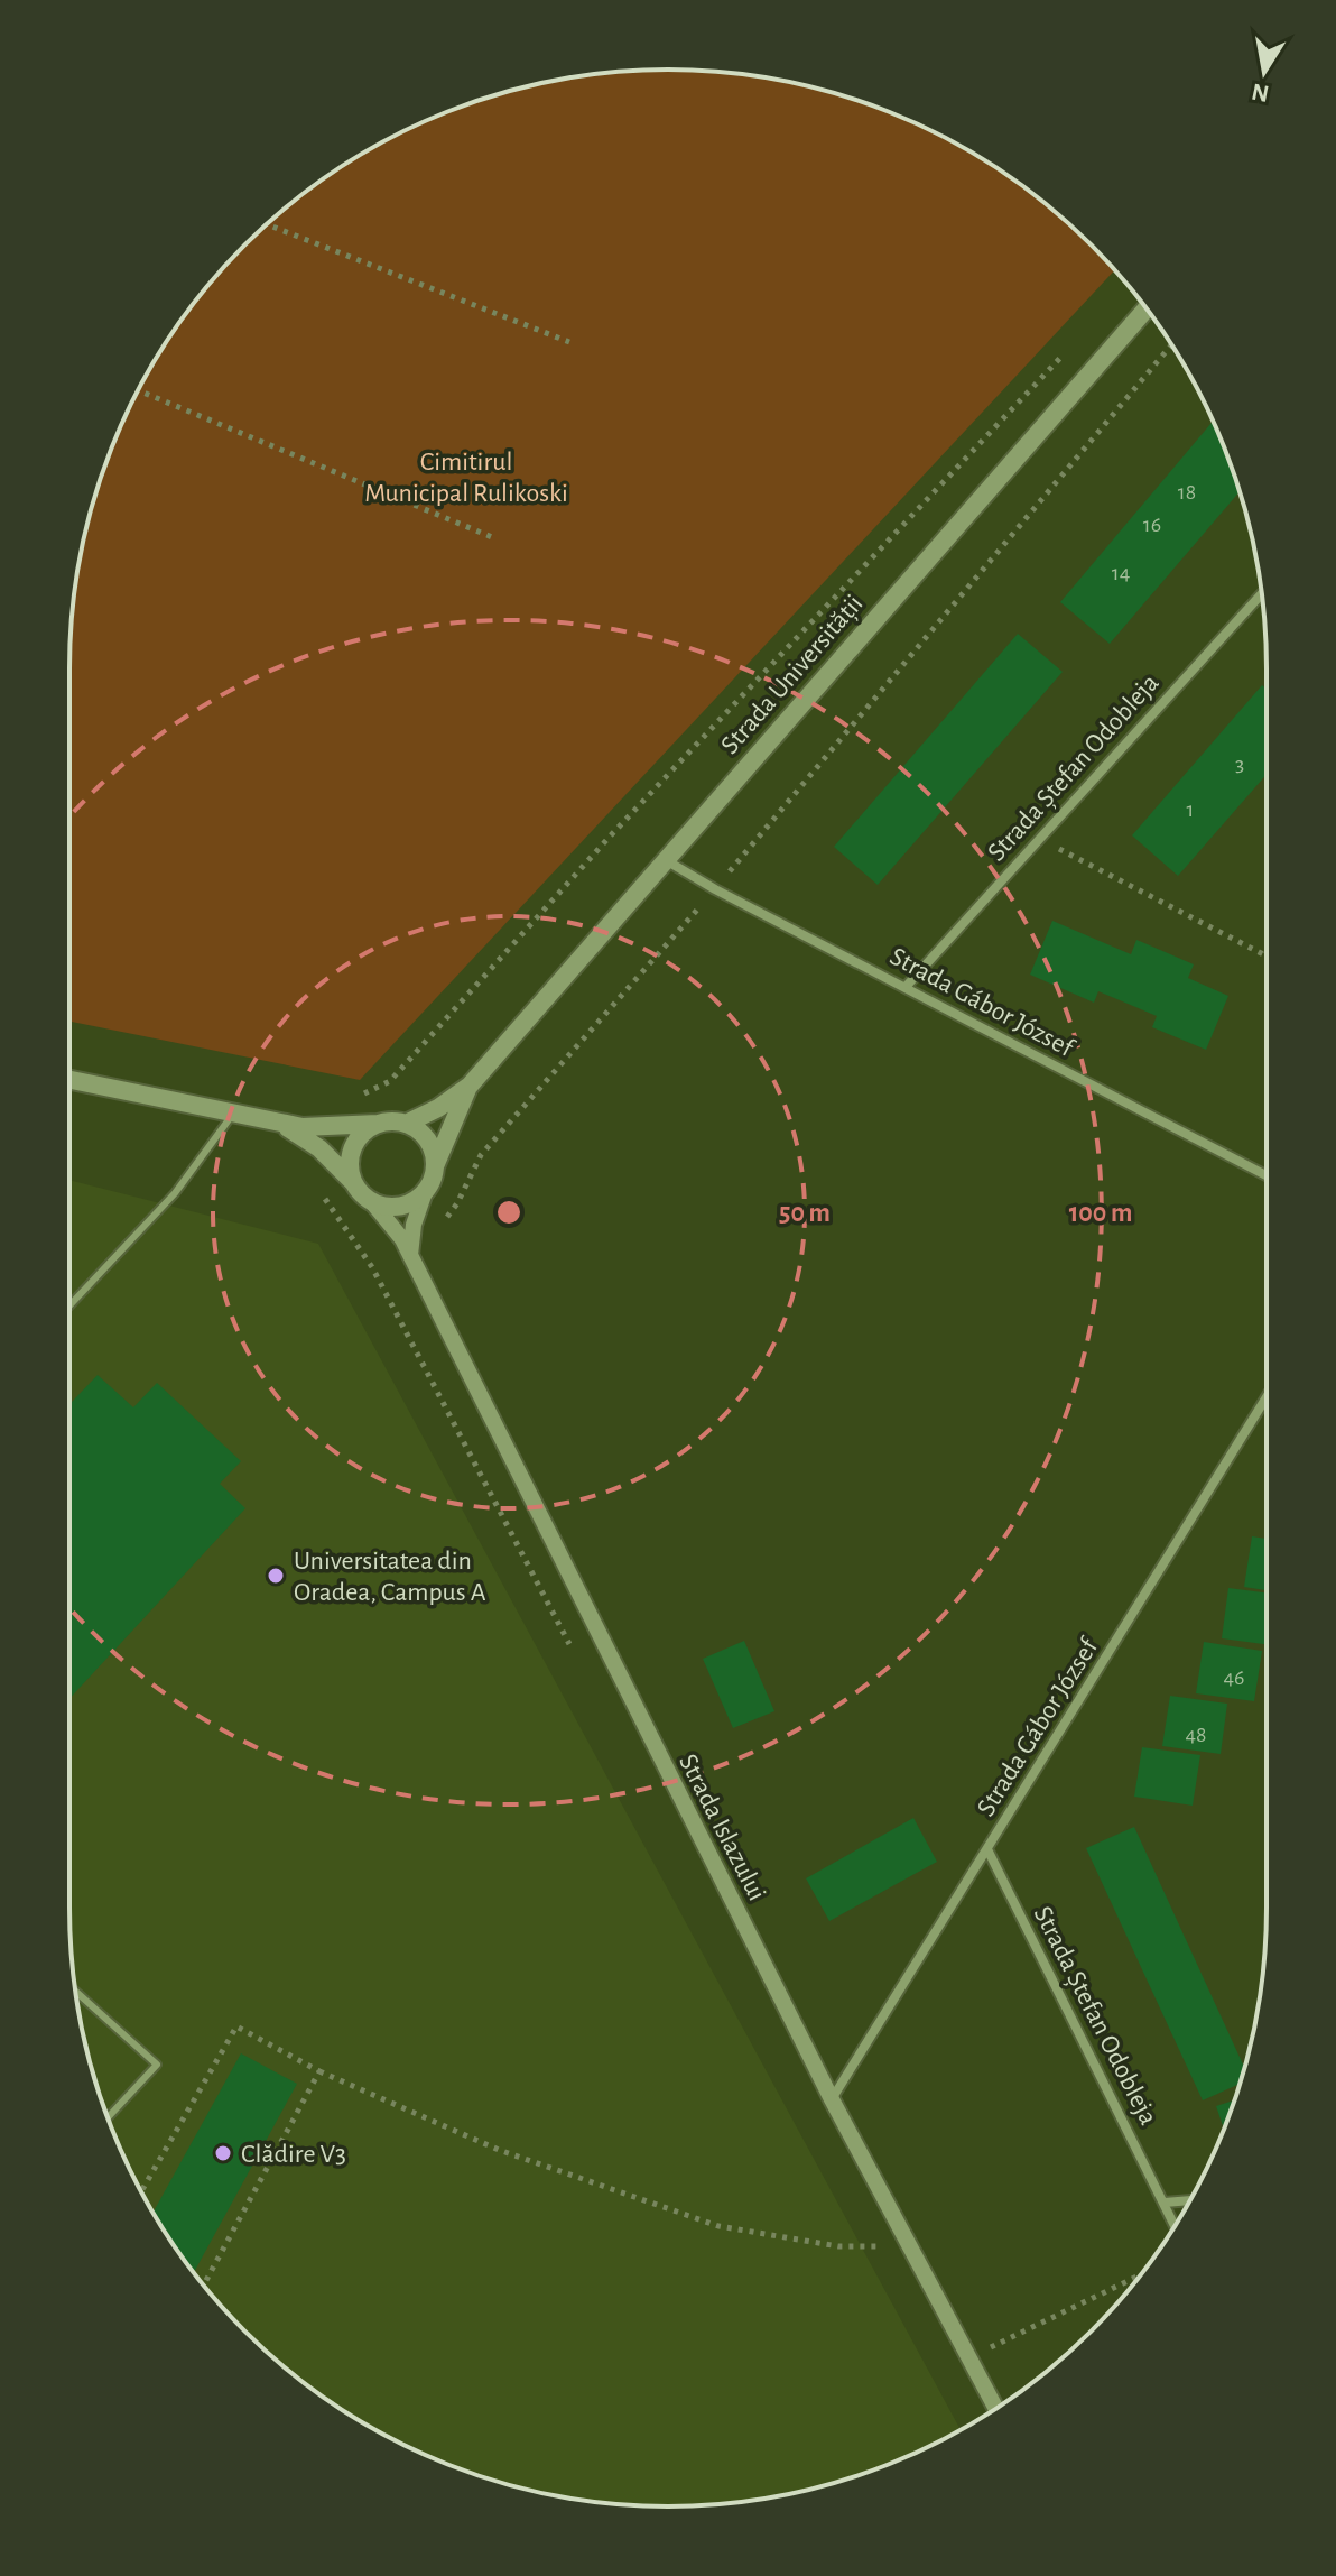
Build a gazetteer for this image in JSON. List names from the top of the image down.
{
  "streets": {
    "main road": ["Strada Universității"],
    "street": ["Strada Ștefan Odobleja", "Strada Gábor József", "Strada Islazului"]
  },
  "crossings": [
    ["Strada Universității", "Strada Gábor József"],
    ["Strada Universității", "Strada Islazului"],
    ["Strada Ștefan Odobleja", "Strada Gábor József"],
    ["Strada Gábor József", "Strada Islazului"]
  ],
  "parks": ["Cimitirul Municipal Rulikoski"],
  "places": ["Universitatea din Oradea, Campus A", "Clădire V3"],
  "house_numbers": [
    "18",
    "16",
    "14",
    "3",
    "1",
    "46",
    "48"
  ],
  "north": "bottom",
  "rings": ["50 m", "100 m"]
}
